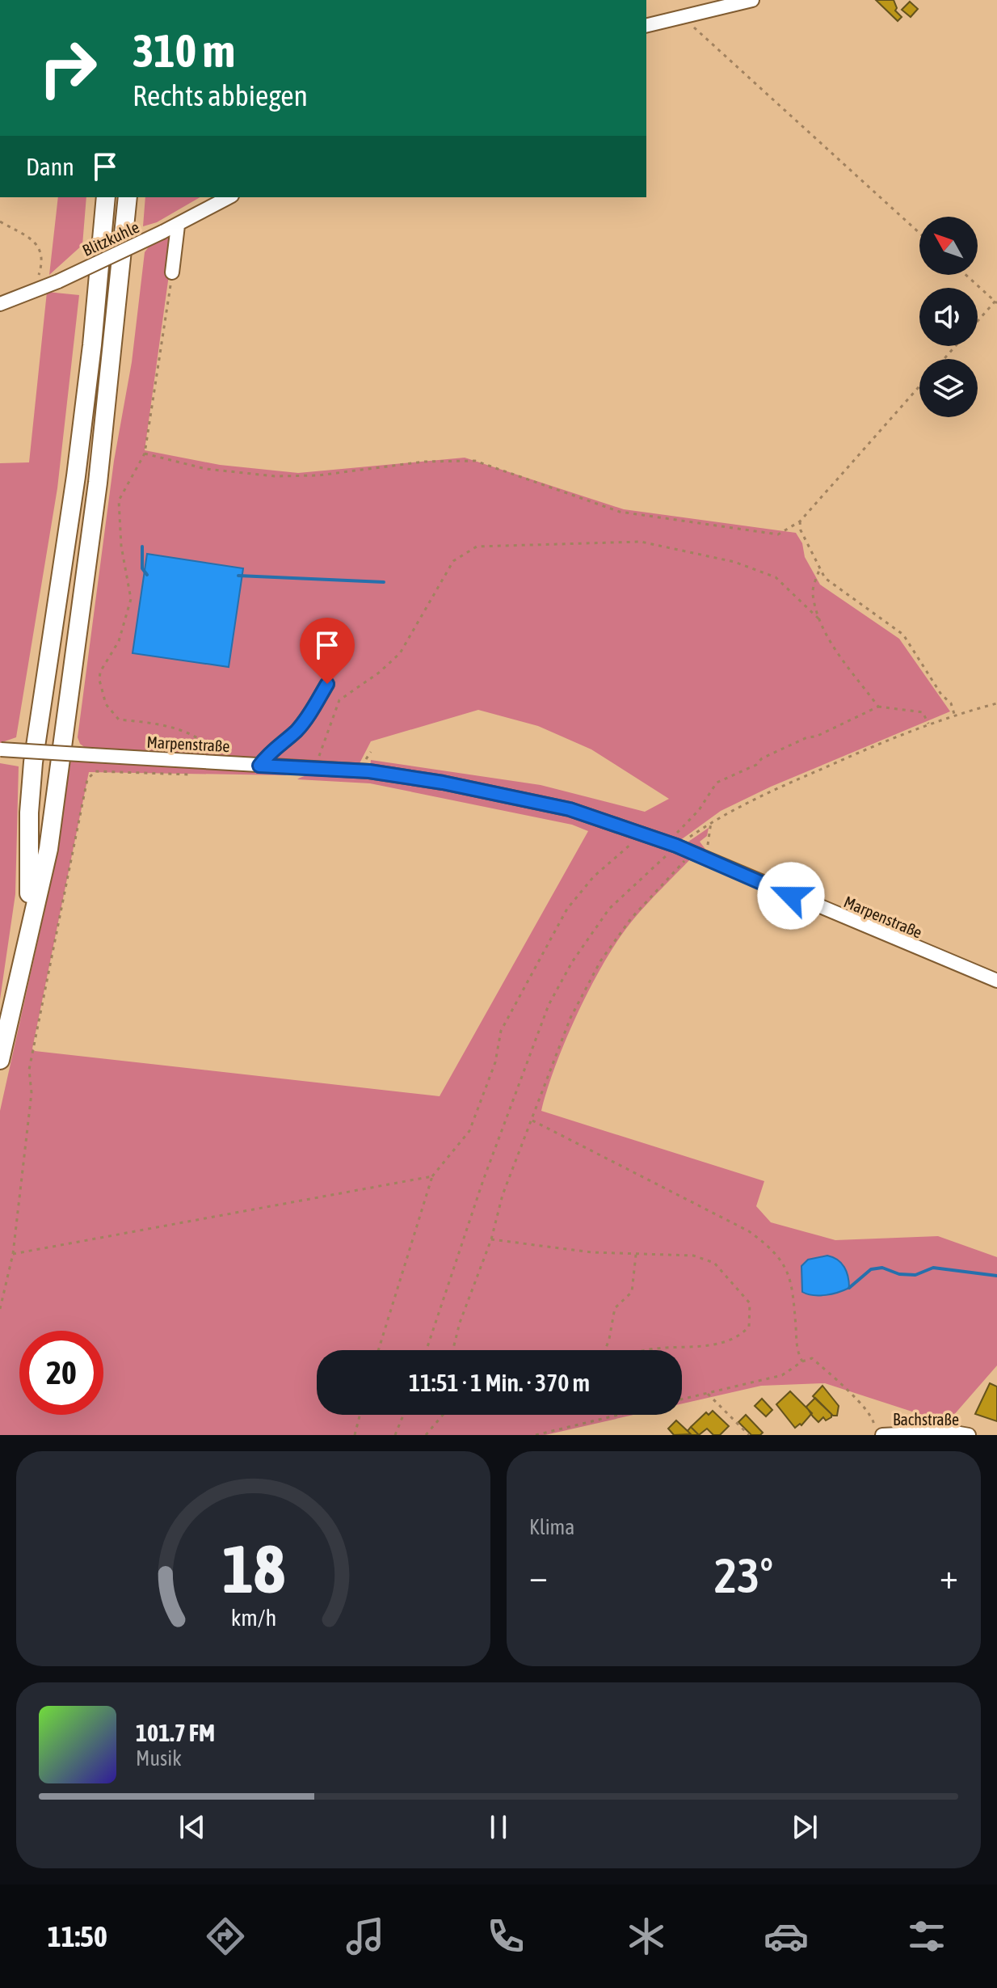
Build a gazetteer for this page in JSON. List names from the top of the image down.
{
  "streets": {
    "street": ["Blitzkuhle", "Marpenstraße", "Bachstraße"]
  },
  "north": "top left",
  "page": {
    "turn": ["310 m", "Rechts abbiegen"],
    "then": "Dann",
    "limit": "20",
    "trip": "11:51 · 1 Min. · 370 m",
    "tile": "Klima",
    "heat": ["−", "23°", "+"],
    "song": ["101.7 FM", "Musik"],
    "tabs": "11:50",
    "gauge": ["18", "km/h"]
  }
}
